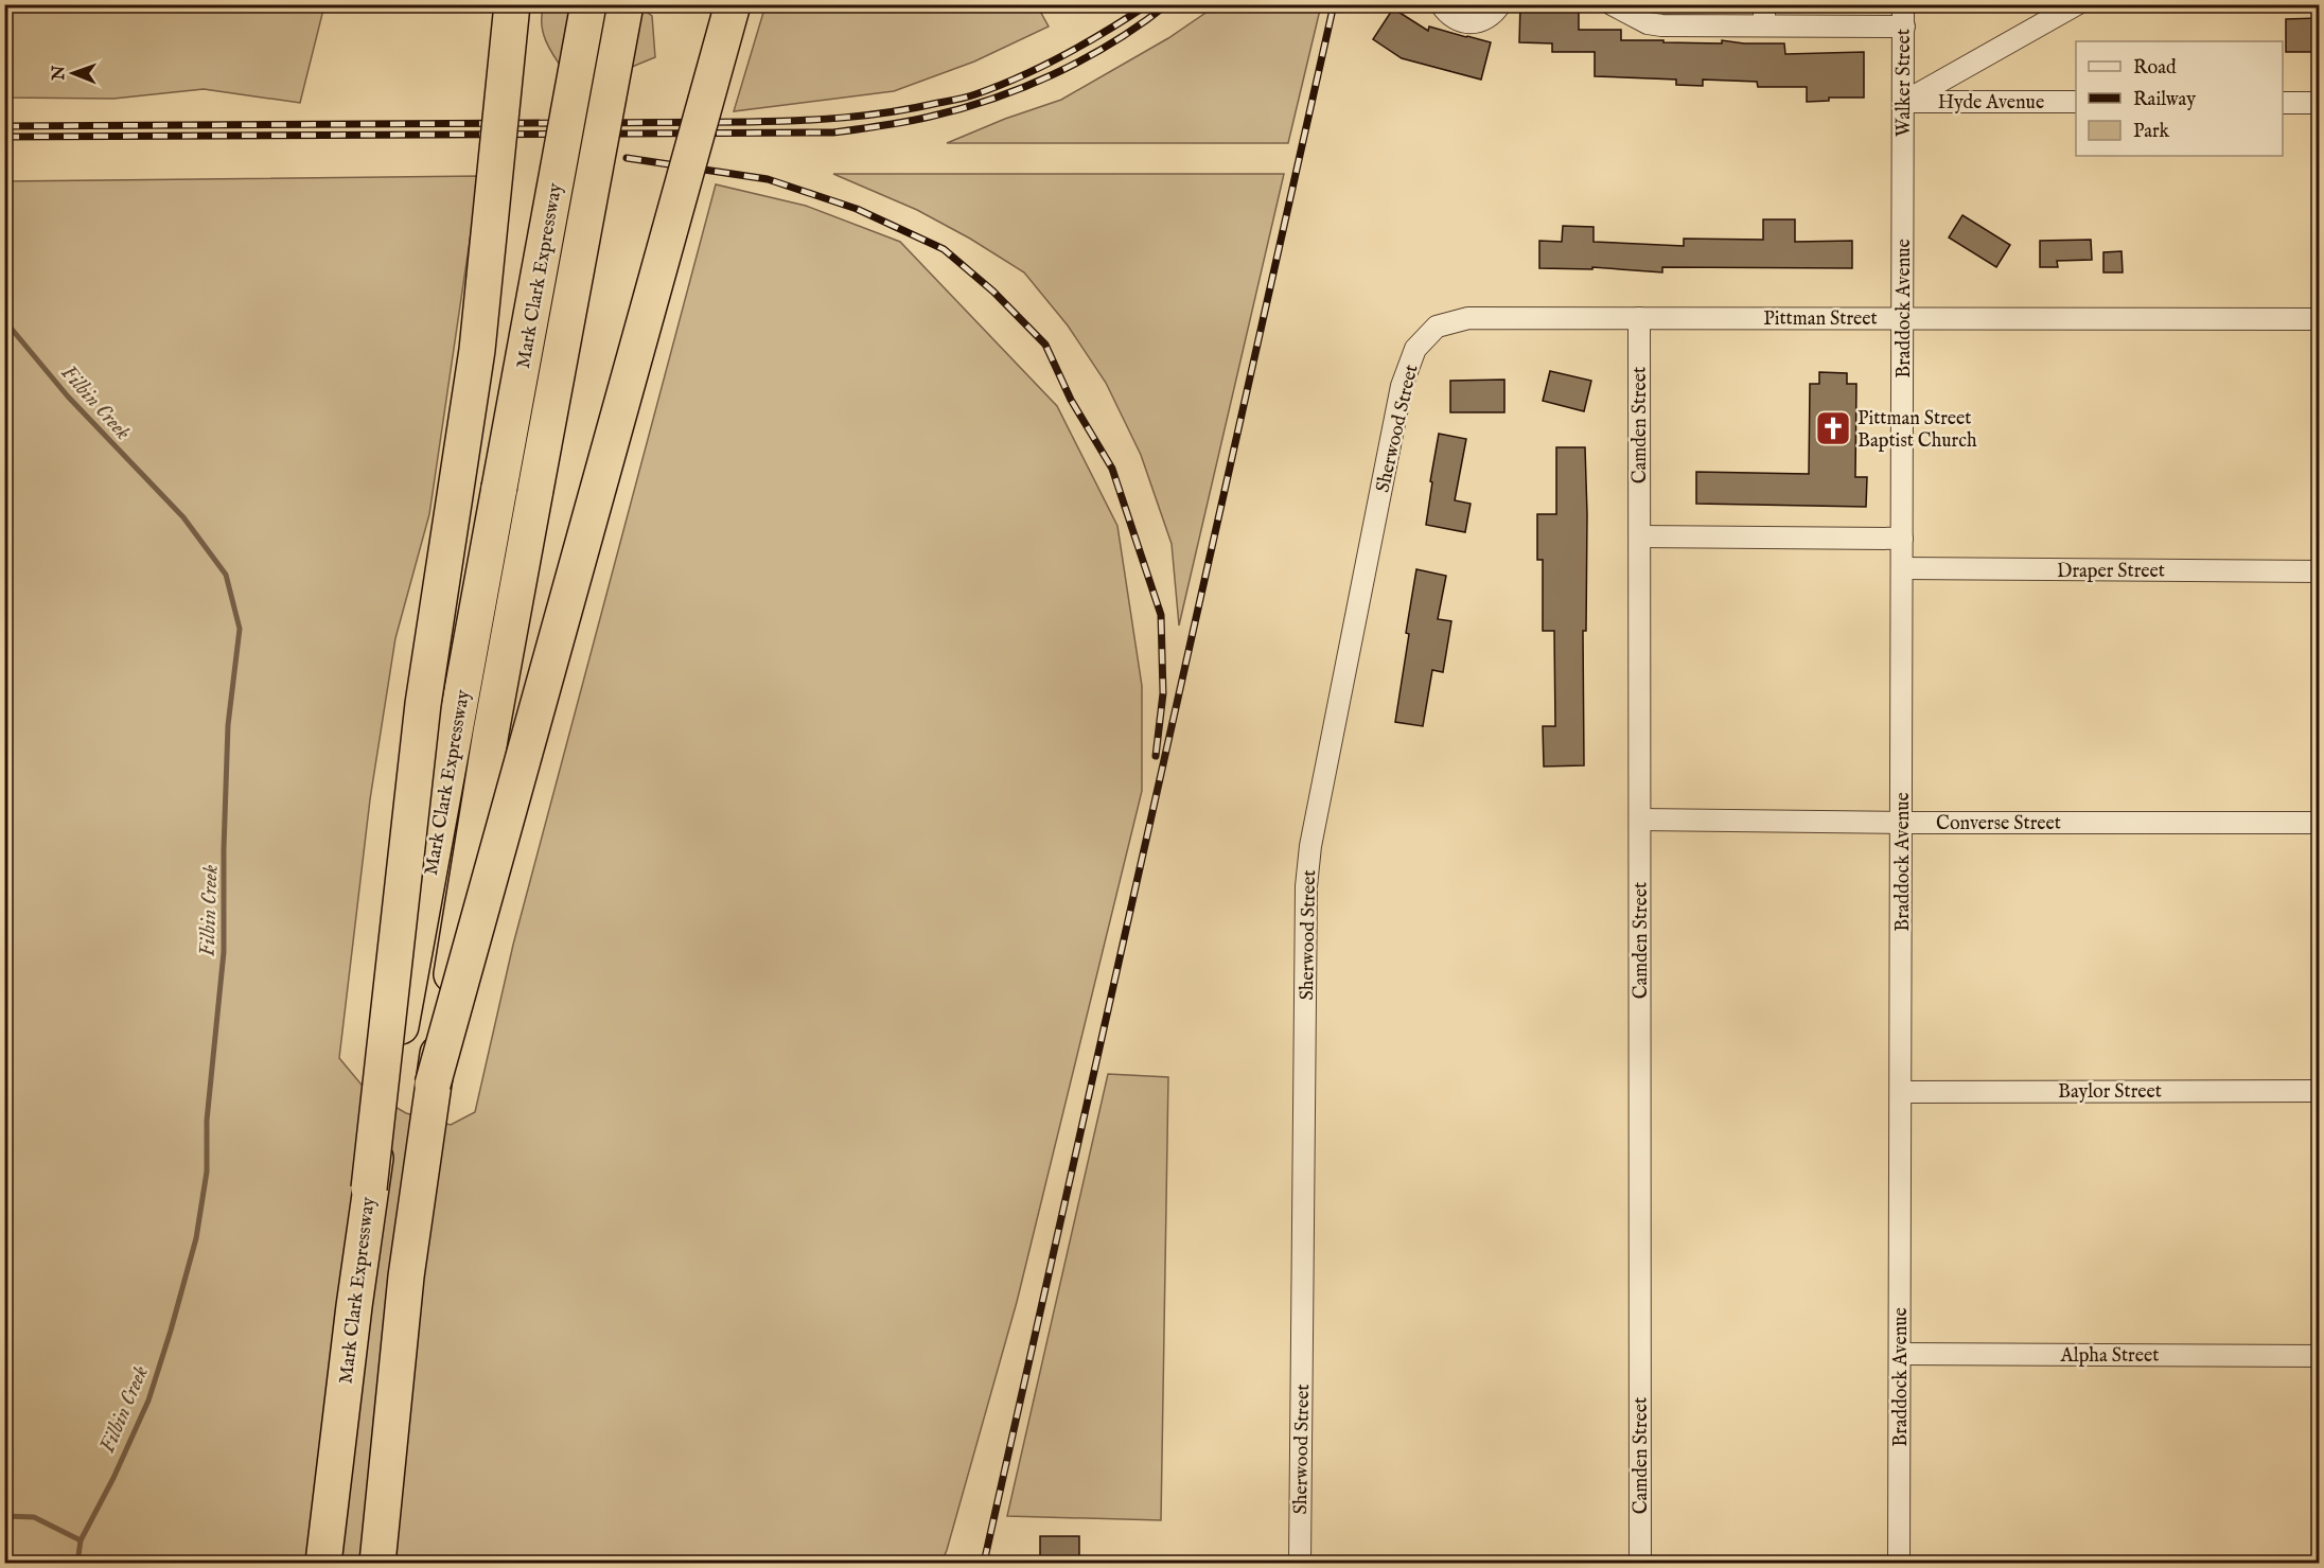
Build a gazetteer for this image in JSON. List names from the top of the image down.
{
  "streets": {
    "highway": ["Mark Clark Expressway"],
    "street": [
      "Walker Street",
      "Hyde Avenue",
      "Braddock Avenue",
      "Pittman Street",
      "Camden Street",
      "Sherwood Street",
      "Draper Street",
      "Converse Street",
      "Baylor Street",
      "Alpha Street"
    ]
  },
  "crossings": [
    ["Walker Street", "Hyde Avenue"],
    ["Walker Street", "Braddock Avenue"],
    ["Braddock Avenue", "Pittman Street"],
    ["Braddock Avenue", "Draper Street"],
    ["Braddock Avenue", "Converse Street"],
    ["Braddock Avenue", "Baylor Street"],
    ["Braddock Avenue", "Alpha Street"],
    ["Pittman Street", "Camden Street"],
    ["Pittman Street", "Sherwood Street"],
    ["Camden Street", "Converse Street"]
  ],
  "water": ["Filbin Creek"],
  "places": {
    "church": ["Pittman Street Baptist Church"]
  },
  "legend": ["Road", "Railway", "Park"],
  "north": "left"
}
